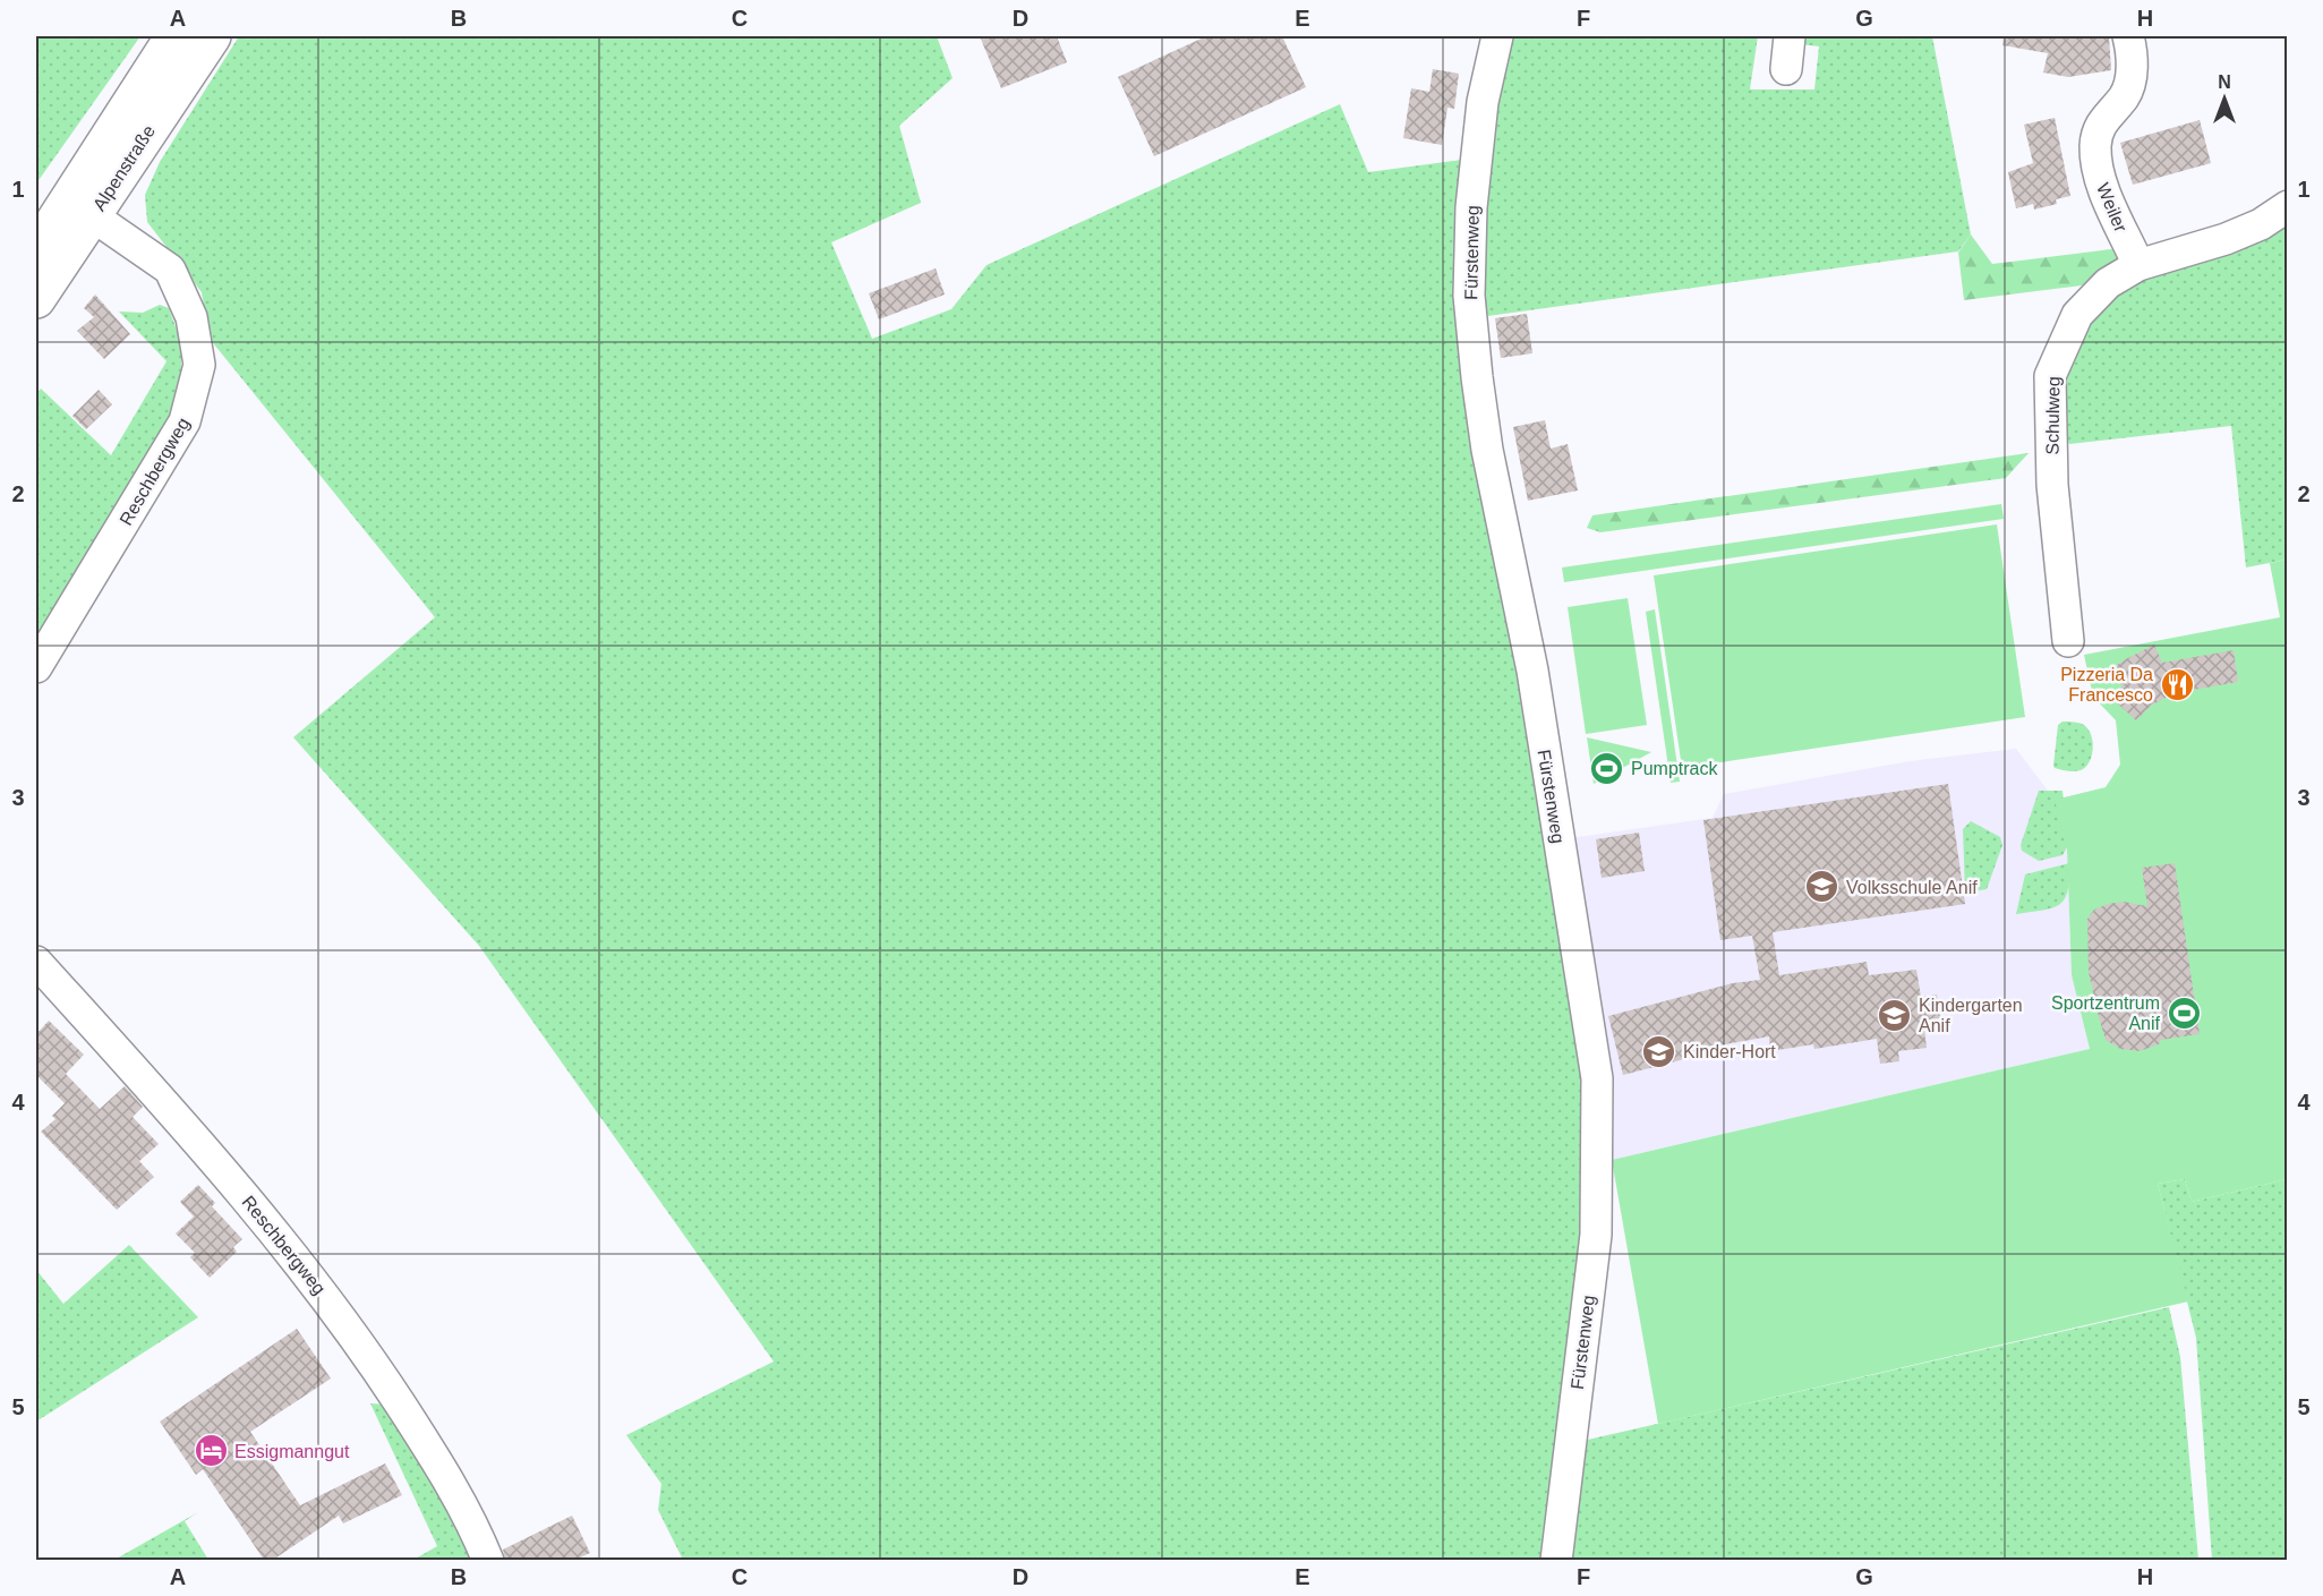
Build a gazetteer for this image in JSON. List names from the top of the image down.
{
  "streets": {
    "main road": ["Alpenstraße"],
    "street": [
      "Weiler",
      "Fürstenweg",
      "Schulweg",
      "Reschbergweg"
    ]
  },
  "crossings": [
    ["Alpenstraße", "Reschbergweg"],
    ["Weiler", "Schulweg"]
  ],
  "places": {
    "restaurant": ["Pizzeria Da Francesco"],
    "sports": ["Pumptrack", "Sportzentrum Anif"],
    "school or university": ["Volksschule Anif", "Kindergarten Anif", "Kinder-Hort"],
    "hotel": ["Essigmanngut"]
  },
  "north": "top",
  "grid": {
    "columns": [
      "A",
      "B",
      "C",
      "D",
      "E",
      "F",
      "G",
      "H"
    ],
    "rows": [
      "1",
      "2",
      "3",
      "4",
      "5"
    ]
  }
}
